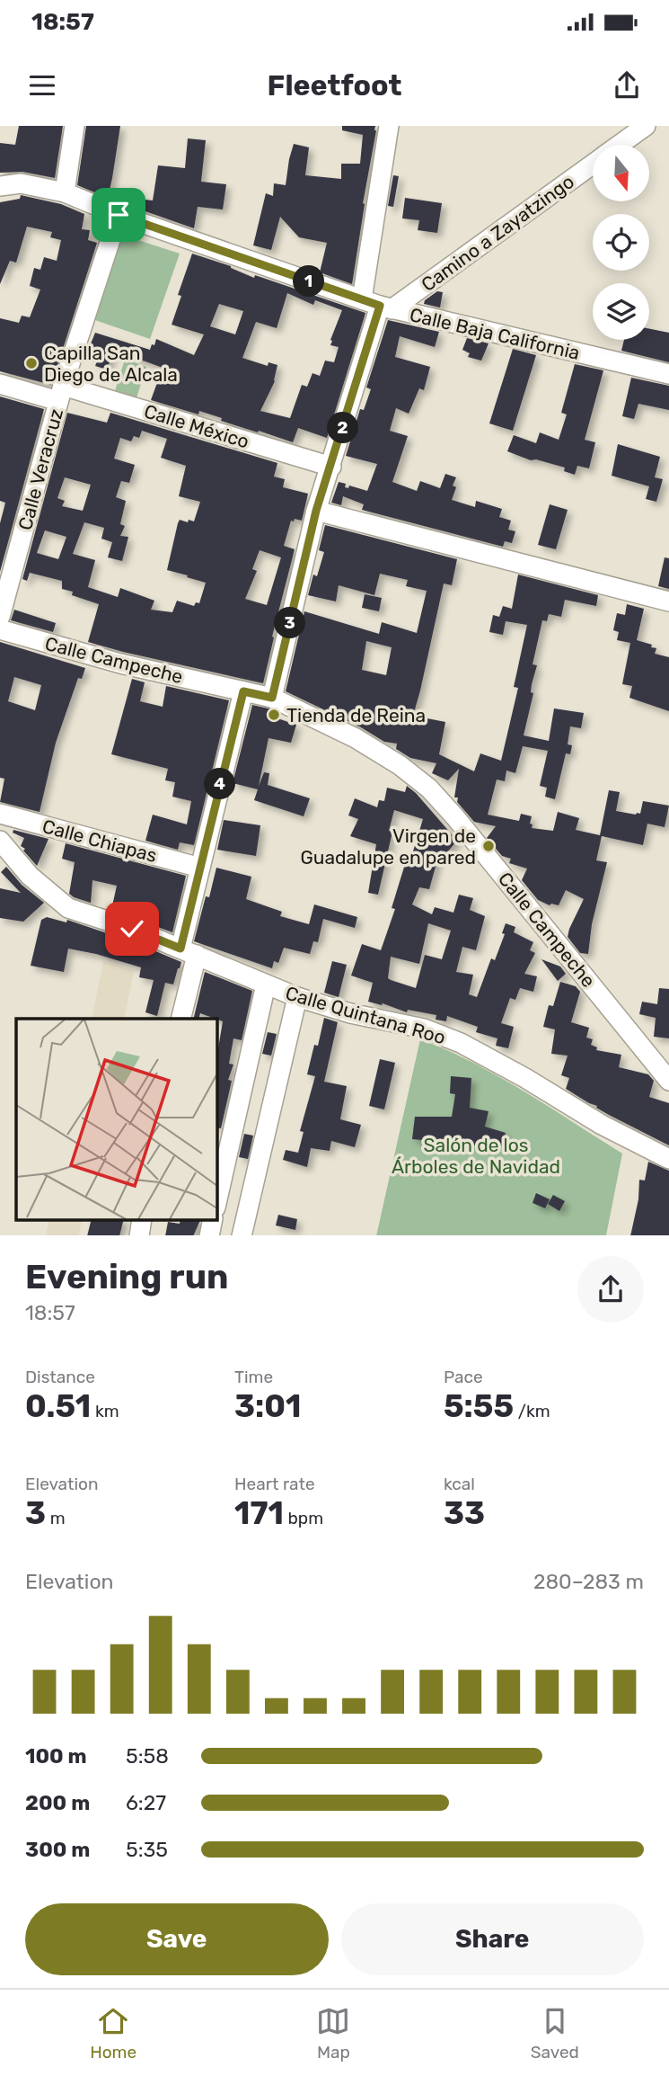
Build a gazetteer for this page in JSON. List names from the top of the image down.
{
  "streets": {
    "street": [
      "Camino a Zayatzingo",
      "Calle Baja California",
      "Calle México",
      "Calle Veracruz",
      "Calle Campeche",
      "Calle Chiapas",
      "Calle Quintana Roo"
    ]
  },
  "crossings": [
    ["Camino a Zayatzingo", "Calle Baja California"],
    ["Calle Baja California", "Calle Veracruz"],
    ["Calle México", "Calle Veracruz"]
  ],
  "parks": ["Salón de los Árboles de Navidad"],
  "places": ["Capilla San Diego de Alcala", "Tienda de Reina", "Virgen de Guadalupe en pared"],
  "north": "bottom",
  "page": {
    "status": "18:57",
    "header": "Fleetfoot",
    "pins": [
      "1",
      "2",
      "3",
      "4"
    ],
    "heading": ["Evening run", "18:57"],
    "stats": [
      ["Distance", "0.51 km"],
      ["Time", "3:01"],
      ["Pace", "5:55 /km"],
      ["Elevation", "3 m"],
      ["Heart rate", "171 bpm"],
      ["kcal", "33"]
    ],
    "chart": ["Elevation", "280–283 m"],
    "list": [
      {
        "name": "100 m",
        "note": "5:58"
      },
      {
        "name": "200 m",
        "note": "6:27"
      },
      {
        "name": "300 m",
        "note": "5:35"
      }
    ],
    "buttons": ["Save", "Share"],
    "tabs": ["Home", "Map", "Saved"]
  }
}
